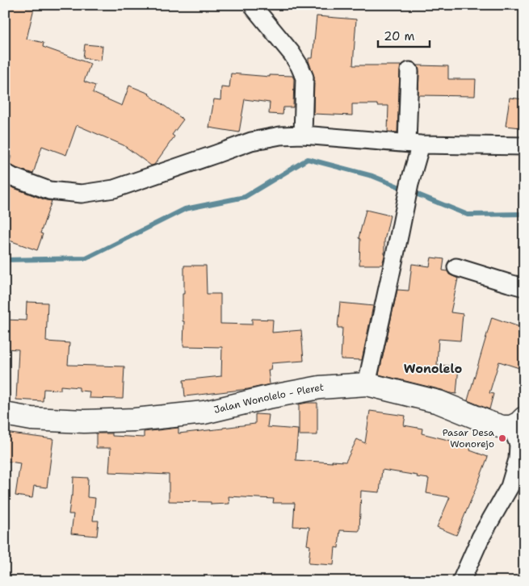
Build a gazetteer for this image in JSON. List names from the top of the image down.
{
  "streets": {
    "main road": ["Jalan Wonolelo - Pleret"]
  },
  "districts": ["Wonolelo"],
  "places": ["Pasar Desa Wonorejo"],
  "scale_bar": "20 m"
}
